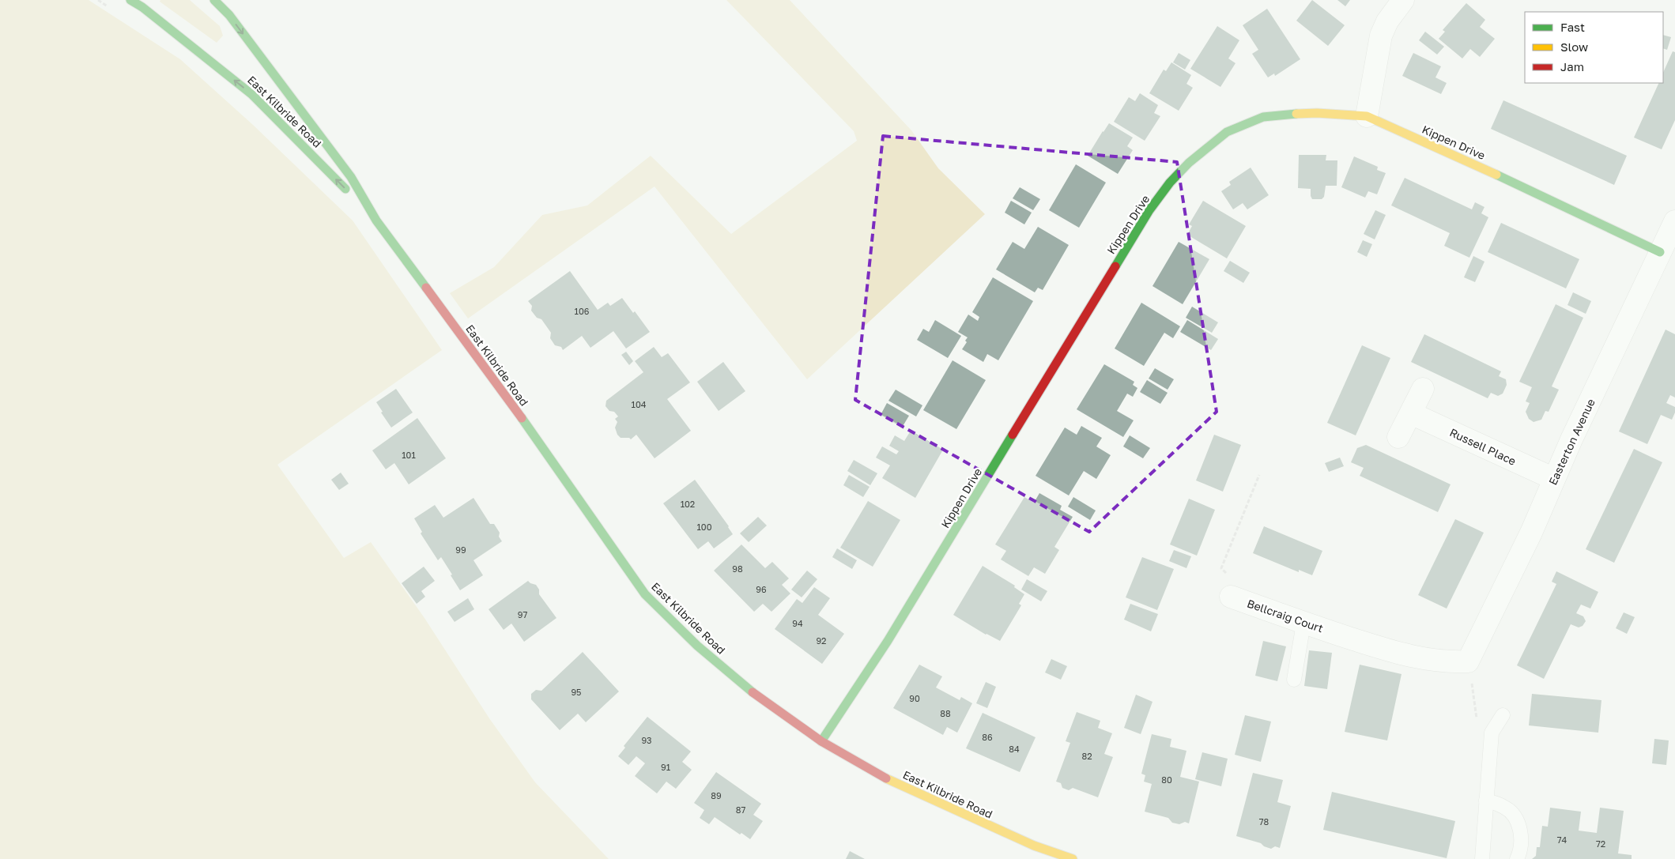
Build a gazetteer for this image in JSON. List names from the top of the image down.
{
  "streets": {
    "main road": ["East Kilbride Road", "Kippen Drive"],
    "street": ["Easterton Avenue", "Russell Place", "Bellcraig Court"]
  },
  "crossings": [
    ["East Kilbride Road", "Kippen Drive"],
    ["Kippen Drive", "Easterton Avenue"],
    ["Easterton Avenue", "Russell Place"],
    ["Easterton Avenue", "Bellcraig Court"]
  ],
  "house_numbers": [
    "106",
    "104",
    "101",
    "102",
    "100",
    "99",
    "98",
    "96",
    "97",
    "94",
    "92",
    "95",
    "90",
    "88",
    "86",
    "93",
    "84",
    "82",
    "91",
    "80",
    "89",
    "87",
    "78",
    "74",
    "72"
  ],
  "legend": ["Fast", "Slow", "Jam"]
}
